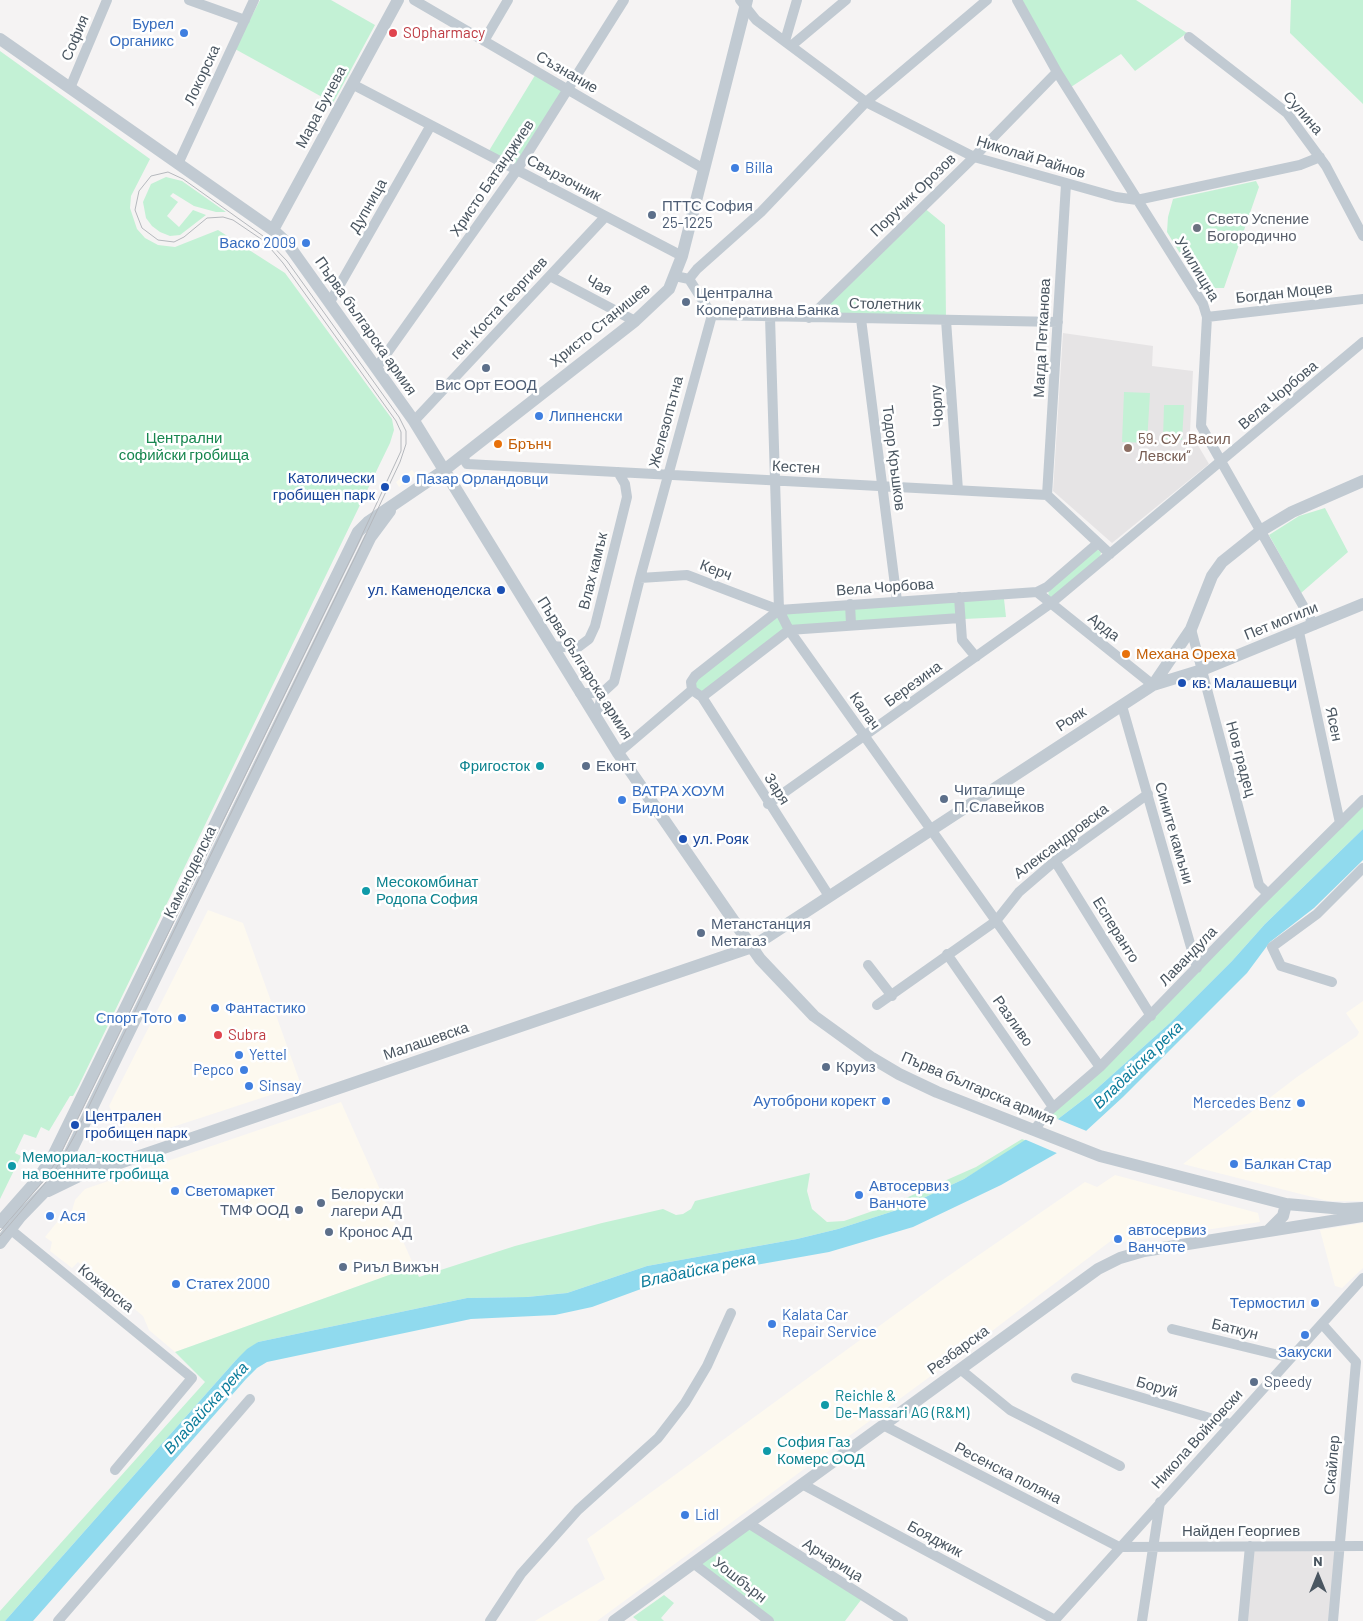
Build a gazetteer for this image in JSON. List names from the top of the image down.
{
  "streets": {
    "street": [
      "София",
      "Съзнание",
      "Локорска",
      "Мара Бунева",
      "Сулина",
      "Николай Райнов",
      "Христо Батанджиев",
      "Свързочник",
      "Поручик Орозов",
      "Дупница",
      "Училищна",
      "Чая",
      "Богдан Моцев",
      "Столетник",
      "ген. Коста Георгиев",
      "Христо Станишев",
      "Първа българска армия",
      "Магда Петканова",
      "Вела Чорбова",
      "Чорлу",
      "Железопътна",
      "Тодор Кръшков",
      "Кестен",
      "Керч",
      "Влах камък",
      "Пет могили",
      "Арда",
      "Березина",
      "Калач",
      "Рояк",
      "Ясен",
      "Нов градец",
      "Заря",
      "Сините камъни",
      "Александровска",
      "Каменоделска",
      "Есперанто",
      "Лавандула",
      "Разливо",
      "Малашевска",
      "Кожарска",
      "Баткун",
      "Резбарска",
      "Боруй",
      "Никола Войновски",
      "Скайлер",
      "Ресенска поляна",
      "Найден Георгиев",
      "Бояджик",
      "Арчарица",
      "Уошбърн"
    ]
  },
  "crossings": [
    ["София", "Първа българска армия"],
    ["Съзнание", "Христо Батанджиев"],
    ["Локорска", "Първа българска армия"],
    ["Мара Бунева", "Свързочник"],
    ["Мара Бунева", "Първа българска армия"],
    ["Сулина", "Николай Райнов"],
    ["Николай Райнов", "Поручик Орозов"],
    ["Николай Райнов", "Училищна"],
    ["Николай Райнов", "Магда Петканова"],
    ["Христо Батанджиев", "Свързочник"],
    ["Христо Батанджиев", "Първа българска армия"],
    ["Свързочник", "Дупница"],
    ["Свързочник", "ген. Коста Георгиев"],
    ["Поручик Орозов", "Училищна"],
    ["Поручик Орозов", "Столетник"],
    ["Дупница", "Първа българска армия"],
    ["Училищна", "Богдан Моцев"],
    ["Училищна", "Вела Чорбова"],
    ["Училищна", "Пет могили"],
    ["Училищна", "Рояк"],
    ["Чая", "ген. Коста Георгиев"],
    ["Чая", "Христо Станишев"],
    ["Столетник", "Магда Петканова"],
    ["Столетник", "Чорлу"],
    ["Столетник", "Железопътна"],
    ["Столетник", "Тодор Кръшков"],
    ["Столетник", "Калач"],
    ["ген. Коста Георгиев", "Първа българска армия"],
    ["Христо Станишев", "Първа българска армия"],
    ["Христо Станишев", "Кестен"],
    ["Христо Станишев", "Каменоделска"],
    ["Първа българска армия", "Влах камък"],
    ["Първа българска армия", "Рояк"],
    ["Първа българска армия", "Каменоделска"],
    ["Първа българска армия", "Лавандула"],
    ["Първа българска армия", "Малашевска"],
    ["Първа българска армия", "Резбарска"],
    ["Магда Петканова", "Кестен"],
    ["Вела Чорбова", "Тодор Кръшков"],
    ["Вела Чорбова", "Керч"],
    ["Вела Чорбова", "Арда"],
    ["Вела Чорбова", "Березина"],
    ["Вела Чорбова", "Калач"],
    ["Чорлу", "Кестен"],
    ["Железопътна", "Кестен"],
    ["Железопътна", "Керч"],
    ["Тодор Кръшков", "Кестен"],
    ["Кестен", "Влах камък"],
    ["Кестен", "Калач"],
    ["Керч", "Калач"],
    ["Пет могили", "Арда"],
    ["Пет могили", "Рояк"],
    ["Пет могили", "Ясен"],
    ["Пет могили", "Нов градец"],
    ["Арда", "Березина"],
    ["Арда", "Рояк"],
    ["Березина", "Калач"],
    ["Березина", "Заря"],
    ["Калач", "Рояк"],
    ["Калач", "Александровска"],
    ["Калач", "Лавандула"],
    ["Рояк", "Нов градец"],
    ["Рояк", "Заря"],
    ["Рояк", "Сините камъни"],
    ["Рояк", "Малашевска"],
    ["Ясен", "Лавандула"],
    ["Нов градец", "Лавандула"],
    ["Сините камъни", "Александровска"],
    ["Сините камъни", "Лавандула"],
    ["Александровска", "Есперанто"],
    ["Александровска", "Разливо"],
    ["Каменоделска", "Малашевска"],
    ["Каменоделска", "Кожарска"],
    ["Есперанто", "Лавандула"],
    ["Лавандула", "Разливо"],
    ["Баткун", "Никола Войновски"],
    ["Резбарска", "Ресенска поляна"],
    ["Резбарска", "Бояджик"],
    ["Резбарска", "Арчарица"],
    ["Резбарска", "Уошбърн"],
    ["Боруй", "Никола Войновски"],
    ["Никола Войновски", "Скайлер"],
    ["Никола Войновски", "Ресенска поляна"],
    ["Никола Войновски", "Найден Георгиев"],
    ["Никола Войновски", "Бояджик"],
    ["Скайлер", "Найден Георгиев"],
    ["Ресенска поляна", "Найден Георгиев"]
  ],
  "water": ["Владайска река"],
  "parks": ["Централни софийски гробища"],
  "places": [
    "Бурел Органикс",
    "SOpharmacy",
    "Billa",
    "ПТТС София 25-1225",
    "Свето Успение Богородично",
    "Васко 2009",
    "Централна Кооперативна Банка",
    "Вис Орт ЕООД",
    "Липненски",
    "Брънч",
    "59. СУ „Васил Левски“",
    "Пазар Орландовци",
    "Католически гробищен парк",
    "ул. Каменоделска",
    "Механа Ореха",
    "кв. Малашевци",
    "Фригосток",
    "Еконт",
    "Читалище П.Славейков",
    "ВАТРА ХОУМ Бидони",
    "ул. Рояк",
    "Месокомбинат Родопа София",
    "Метанстанция Метагаз",
    "Фантастико",
    "Спорт Тото",
    "Subra",
    "Yettel",
    "Круиз",
    "Pepco",
    "Sinsay",
    "Аутоброни корект",
    "Mercedes Benz",
    "Централен гробищен парк",
    "Балкан Стар",
    "Мемориал-костница на военните гробища",
    "Светомаркет",
    "Автосервиз Ванчоте",
    "Белоруски лагери АД",
    "ТМФ ООД",
    "Ася",
    "Кронос АД",
    "автосервиз Ванчоте",
    "Риъл Вижън",
    "Статех 2000",
    "Термостил",
    "Kalata Car Repair Service",
    "Закуски",
    "Speedy",
    "Reichle & De-Massari AG (R&M)",
    "София Газ Комерс ООД",
    "Lidl"
  ],
  "north": "top"
}
